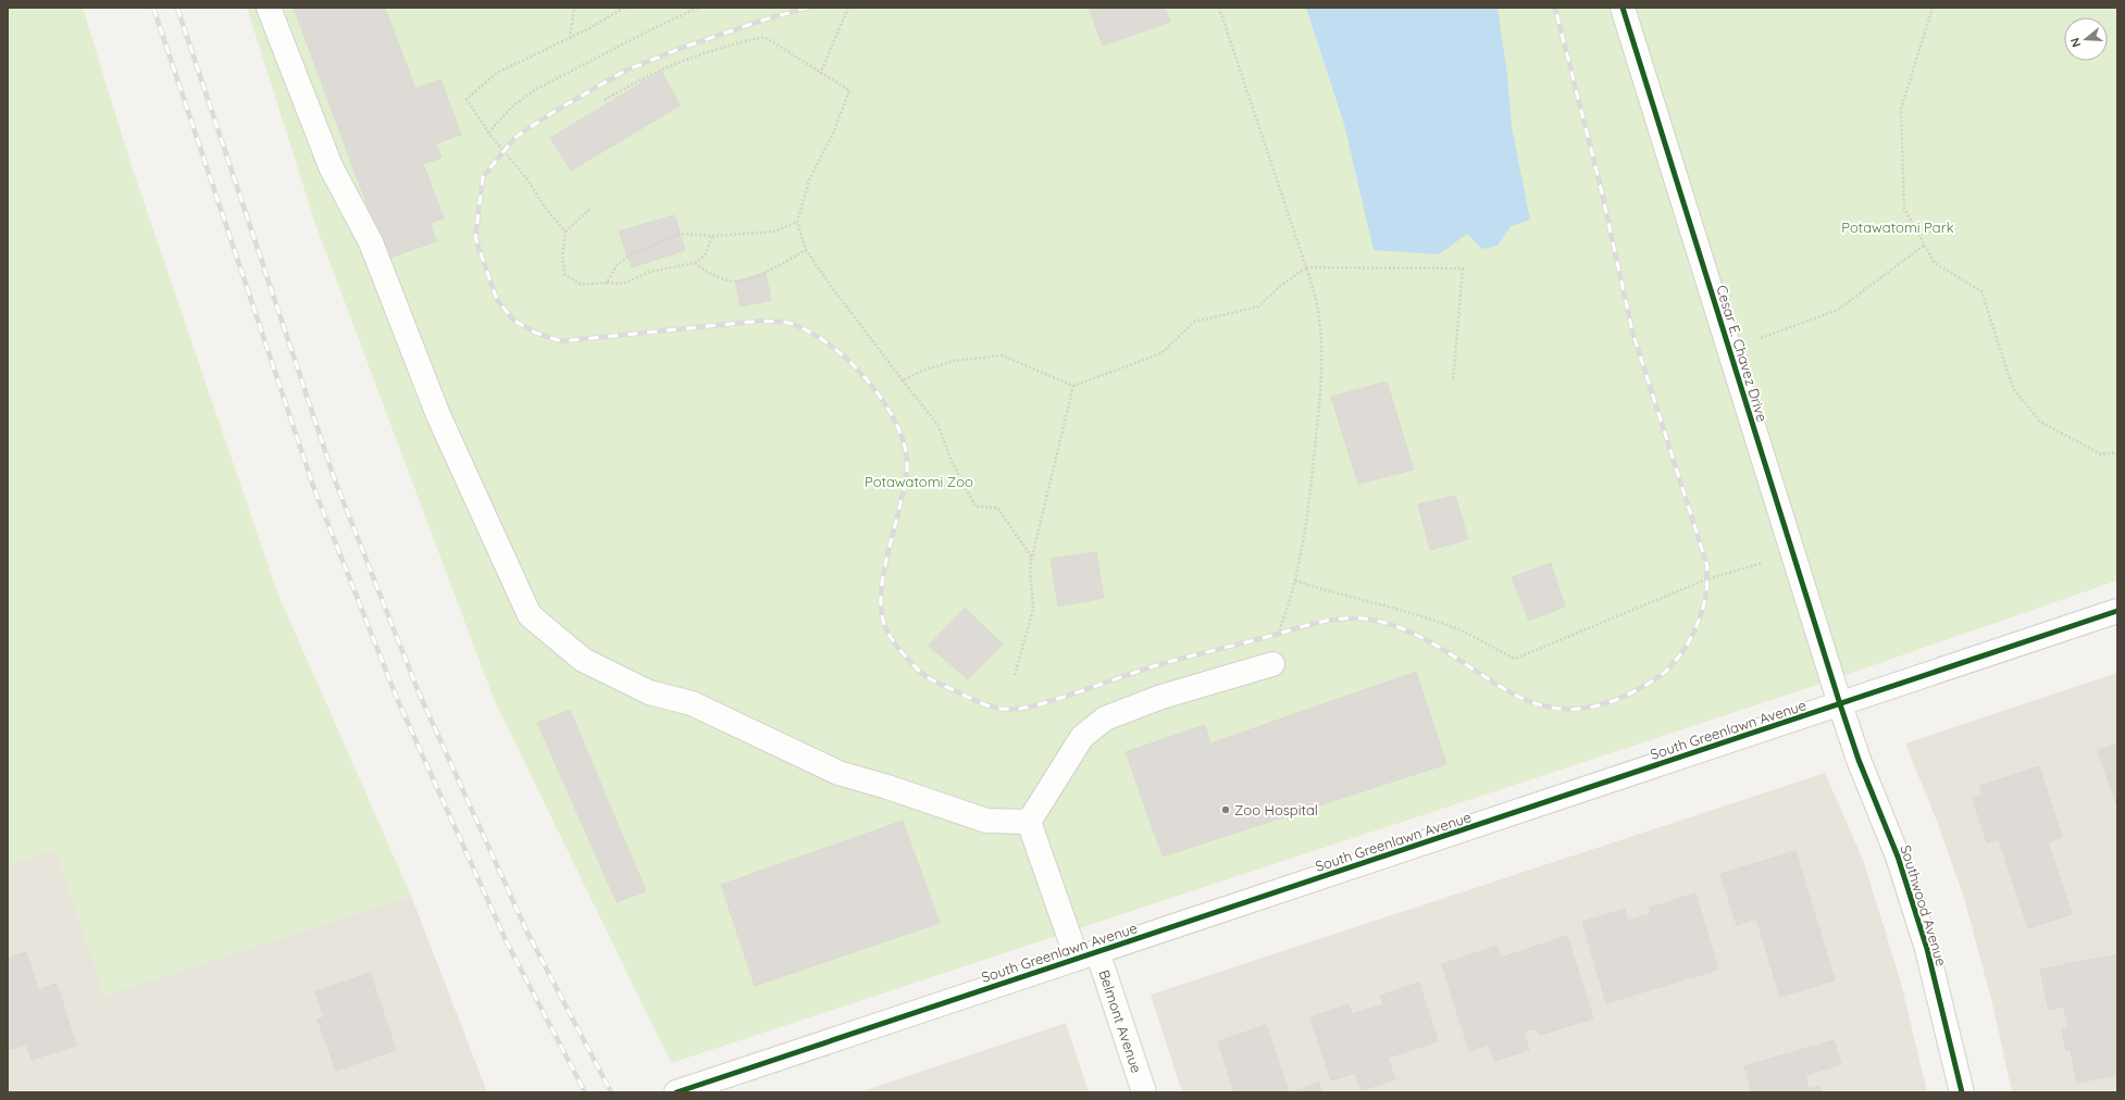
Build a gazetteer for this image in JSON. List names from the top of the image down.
{
  "streets": {
    "street": [
      "Cesar E. Chavez Drive",
      "South Greenlawn Avenue",
      "Southwood Avenue",
      "Belmont Avenue"
    ]
  },
  "crossings": [
    ["Cesar E. Chavez Drive", "South Greenlawn Avenue"],
    ["Cesar E. Chavez Drive", "Southwood Avenue"],
    ["South Greenlawn Avenue", "Southwood Avenue"],
    ["South Greenlawn Avenue", "Belmont Avenue"]
  ],
  "parks": ["Potawatomi Park", "Potawatomi Zoo"],
  "places": ["Zoo Hospital"],
  "north": "left"
}
